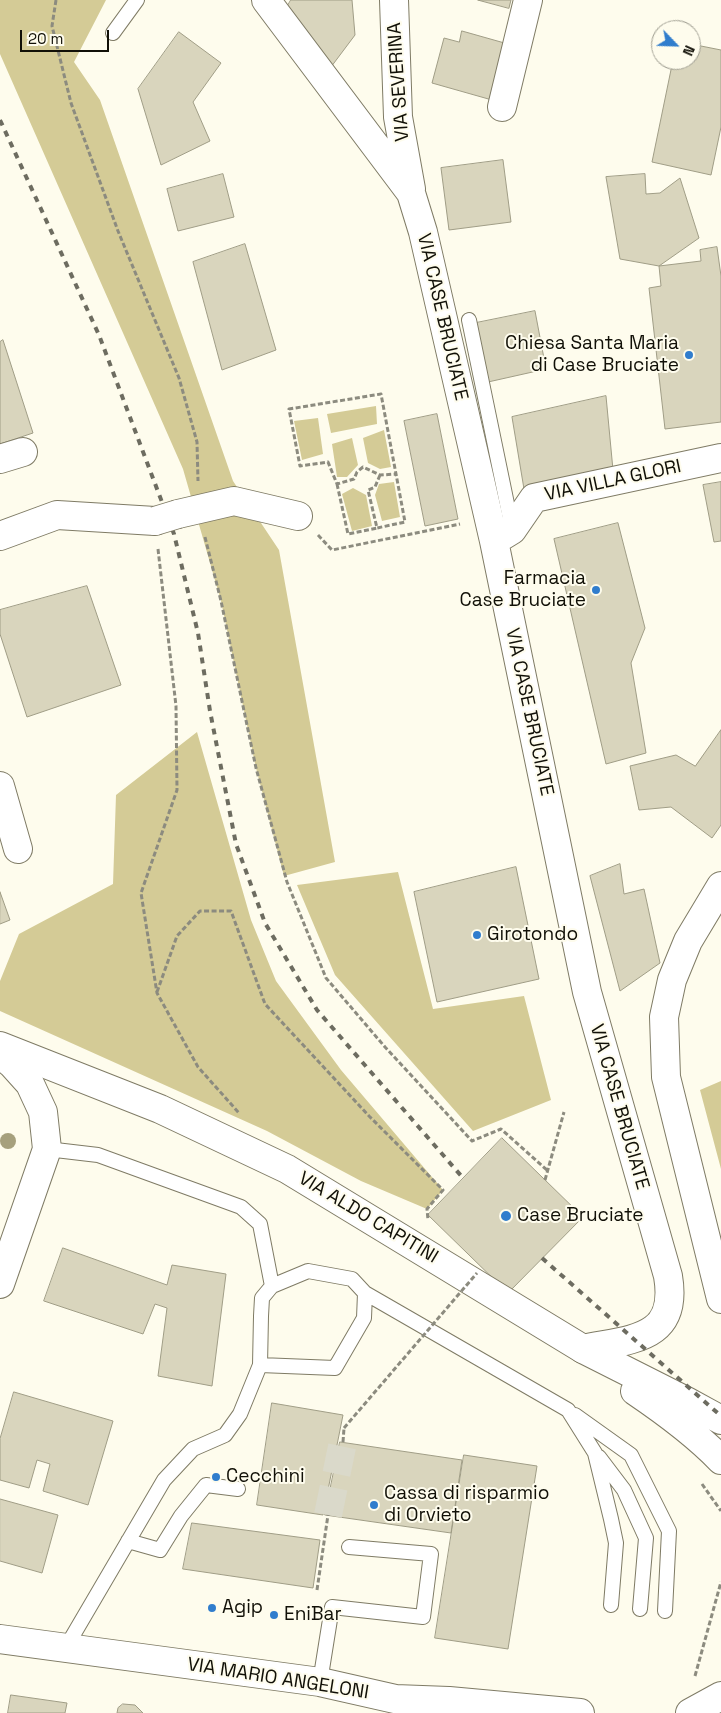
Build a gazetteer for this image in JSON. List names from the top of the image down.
{
  "streets": {
    "street": [
      "VIA SEVERINA",
      "VIA CASE BRUCIATE",
      "VIA VILLA GLORI",
      "VIA ALDO CAPITINI",
      "VIA MARIO ANGELONI"
    ]
  },
  "crossings": [
    ["VIA SEVERINA", "VIA CASE BRUCIATE"],
    ["VIA CASE BRUCIATE", "VIA VILLA GLORI"],
    ["VIA CASE BRUCIATE", "VIA ALDO CAPITINI"]
  ],
  "places": [
    "Chiesa Santa Maria di Case Bruciate",
    "Farmacia Case Bruciate",
    "Girotondo",
    "Case Bruciate",
    "Cecchini",
    "Cassa di risparmio di Orvieto",
    "Agip",
    "EniBar"
  ],
  "scale_bar": "20 m",
  "north": "bottom right"
}
